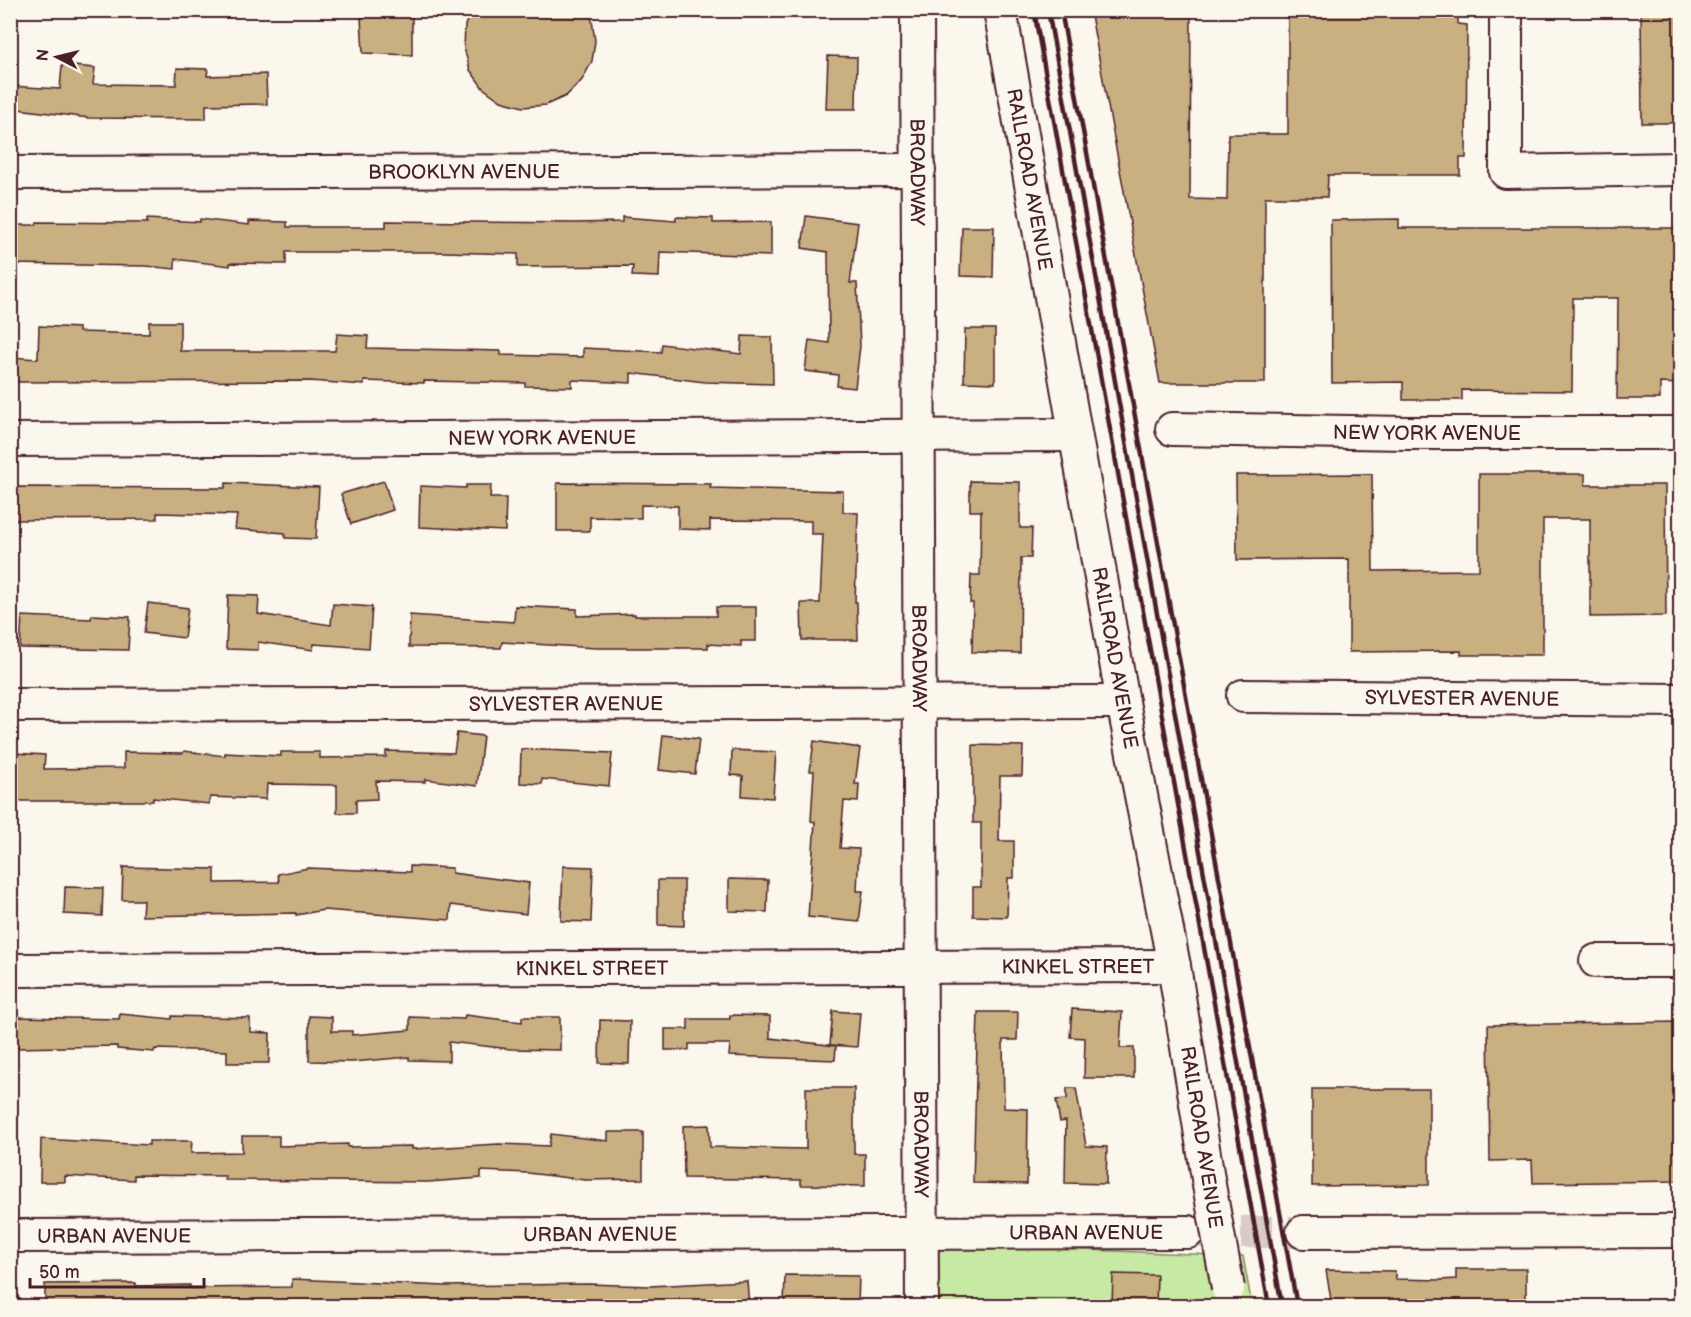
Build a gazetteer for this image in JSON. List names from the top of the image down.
{
  "streets": {
    "street": [
      "BROOKLYN AVENUE",
      "BROADWAY",
      "RAILROAD AVENUE",
      "NEW YORK AVENUE",
      "SYLVESTER AVENUE",
      "KINKEL STREET",
      "URBAN AVENUE"
    ]
  },
  "crossings": [
    ["BROOKLYN AVENUE", "BROADWAY"],
    ["BROADWAY", "NEW YORK AVENUE"],
    ["BROADWAY", "SYLVESTER AVENUE"],
    ["BROADWAY", "KINKEL STREET"],
    ["BROADWAY", "URBAN AVENUE"],
    ["RAILROAD AVENUE", "NEW YORK AVENUE"],
    ["RAILROAD AVENUE", "SYLVESTER AVENUE"],
    ["RAILROAD AVENUE", "KINKEL STREET"]
  ],
  "scale_bar": "50 m",
  "north": "left"
}
